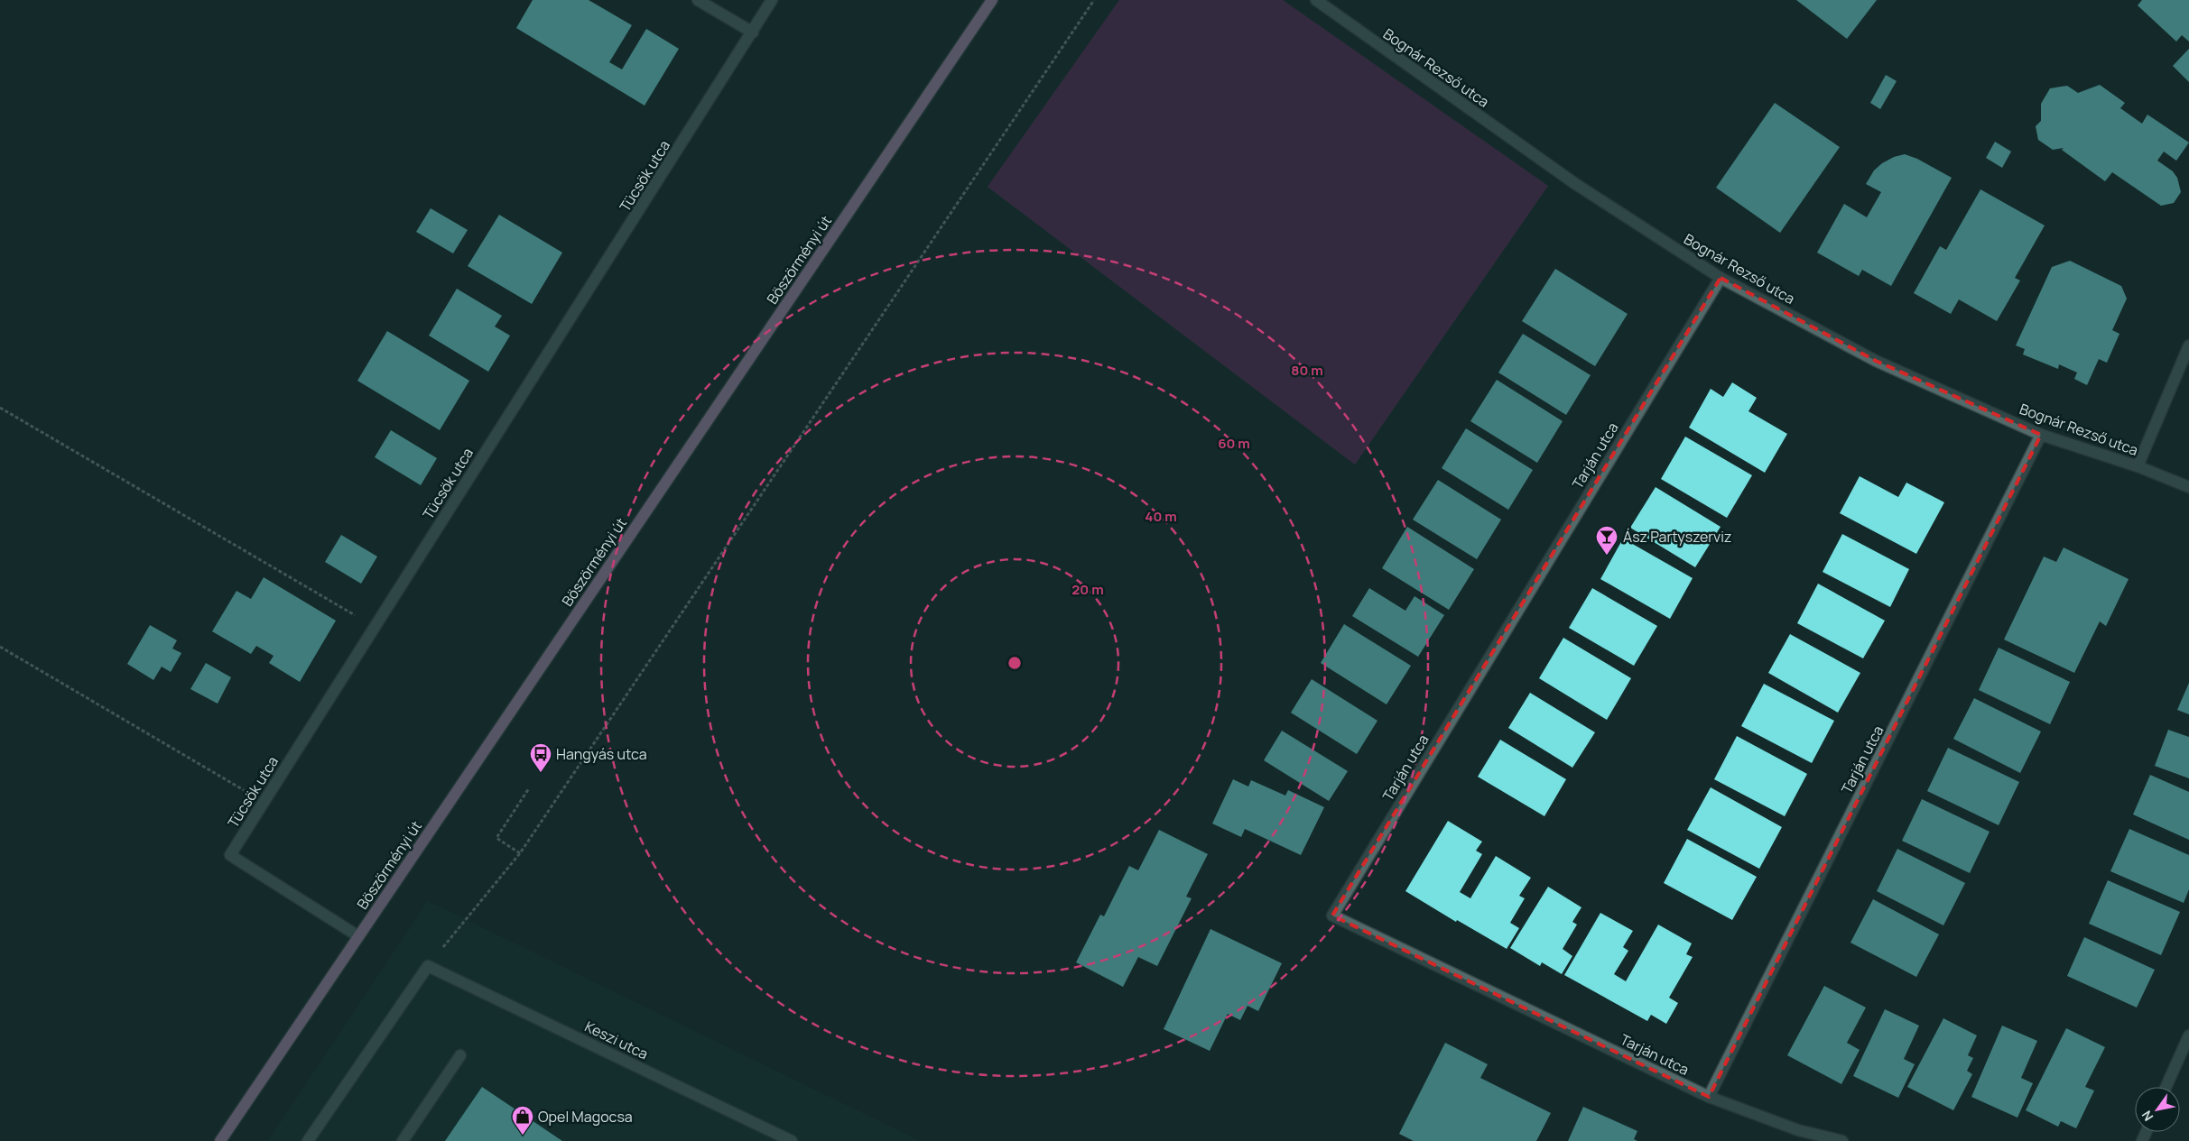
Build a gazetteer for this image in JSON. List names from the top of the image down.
{
  "streets": {
    "main road": ["Böszörményi út"],
    "street": [
      "Bognár Rezső utca",
      "Tücsök utca",
      "Tarján utca",
      "Keszi utca"
    ]
  },
  "crossings": [
    ["Bognár Rezső utca", "Tarján utca"],
    ["Tücsök utca", "Böszörményi út"]
  ],
  "places": {
    "bar": ["Ász Partyszerviz"],
    "bus stop": ["Hangyás utca"],
    "shop": ["Opel Magocsa"]
  },
  "north": "bottom left",
  "rings": [
    "80 m",
    "60 m",
    "40 m",
    "20 m"
  ]
}
